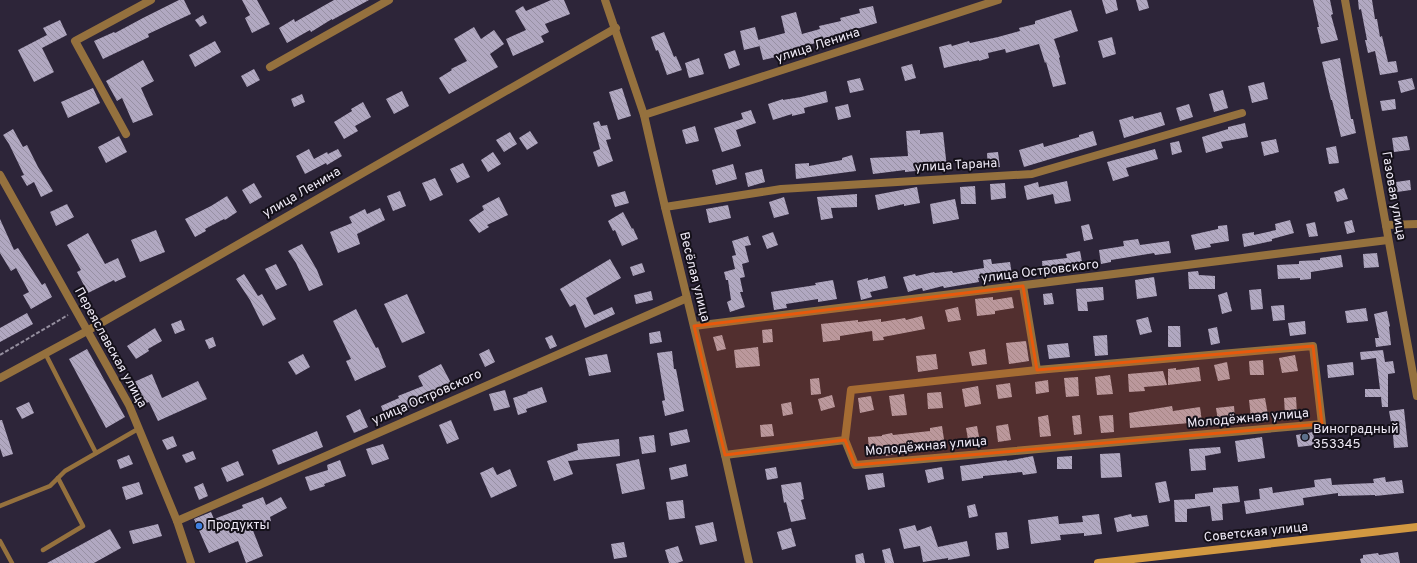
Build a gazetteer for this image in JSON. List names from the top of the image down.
{
  "streets": {
    "main road": ["Советская улица"],
    "street": [
      "улица Ленина",
      "улица Тарана",
      "Газовая улица",
      "улица Островского",
      "Весёлая улица",
      "Переяславская улица",
      "Молодёжная улица"
    ]
  },
  "crossings": [
    ["улица Ленина", "Весёлая улица"],
    ["улица Ленина", "Переяславская улица"],
    ["улица Тарана", "Весёлая улица"],
    ["Газовая улица", "улица Островского"],
    ["улица Островского", "Весёлая улица"],
    ["улица Островского", "Переяславская улица"]
  ],
  "places": ["Виноградный 353345", "Продукты"]
}
